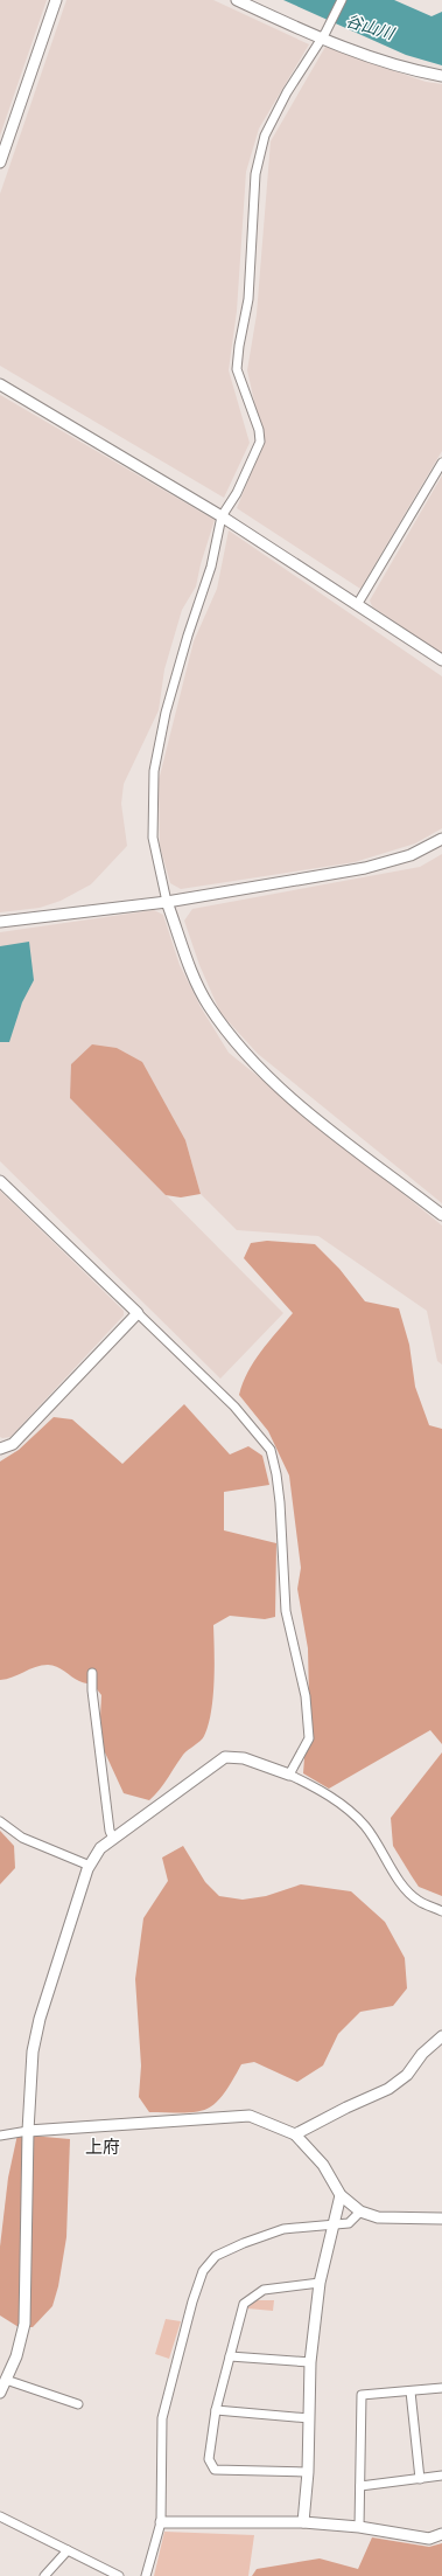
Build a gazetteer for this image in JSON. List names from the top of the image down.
{
  "districts": ["上府"],
  "water": ["谷山川"]
}
